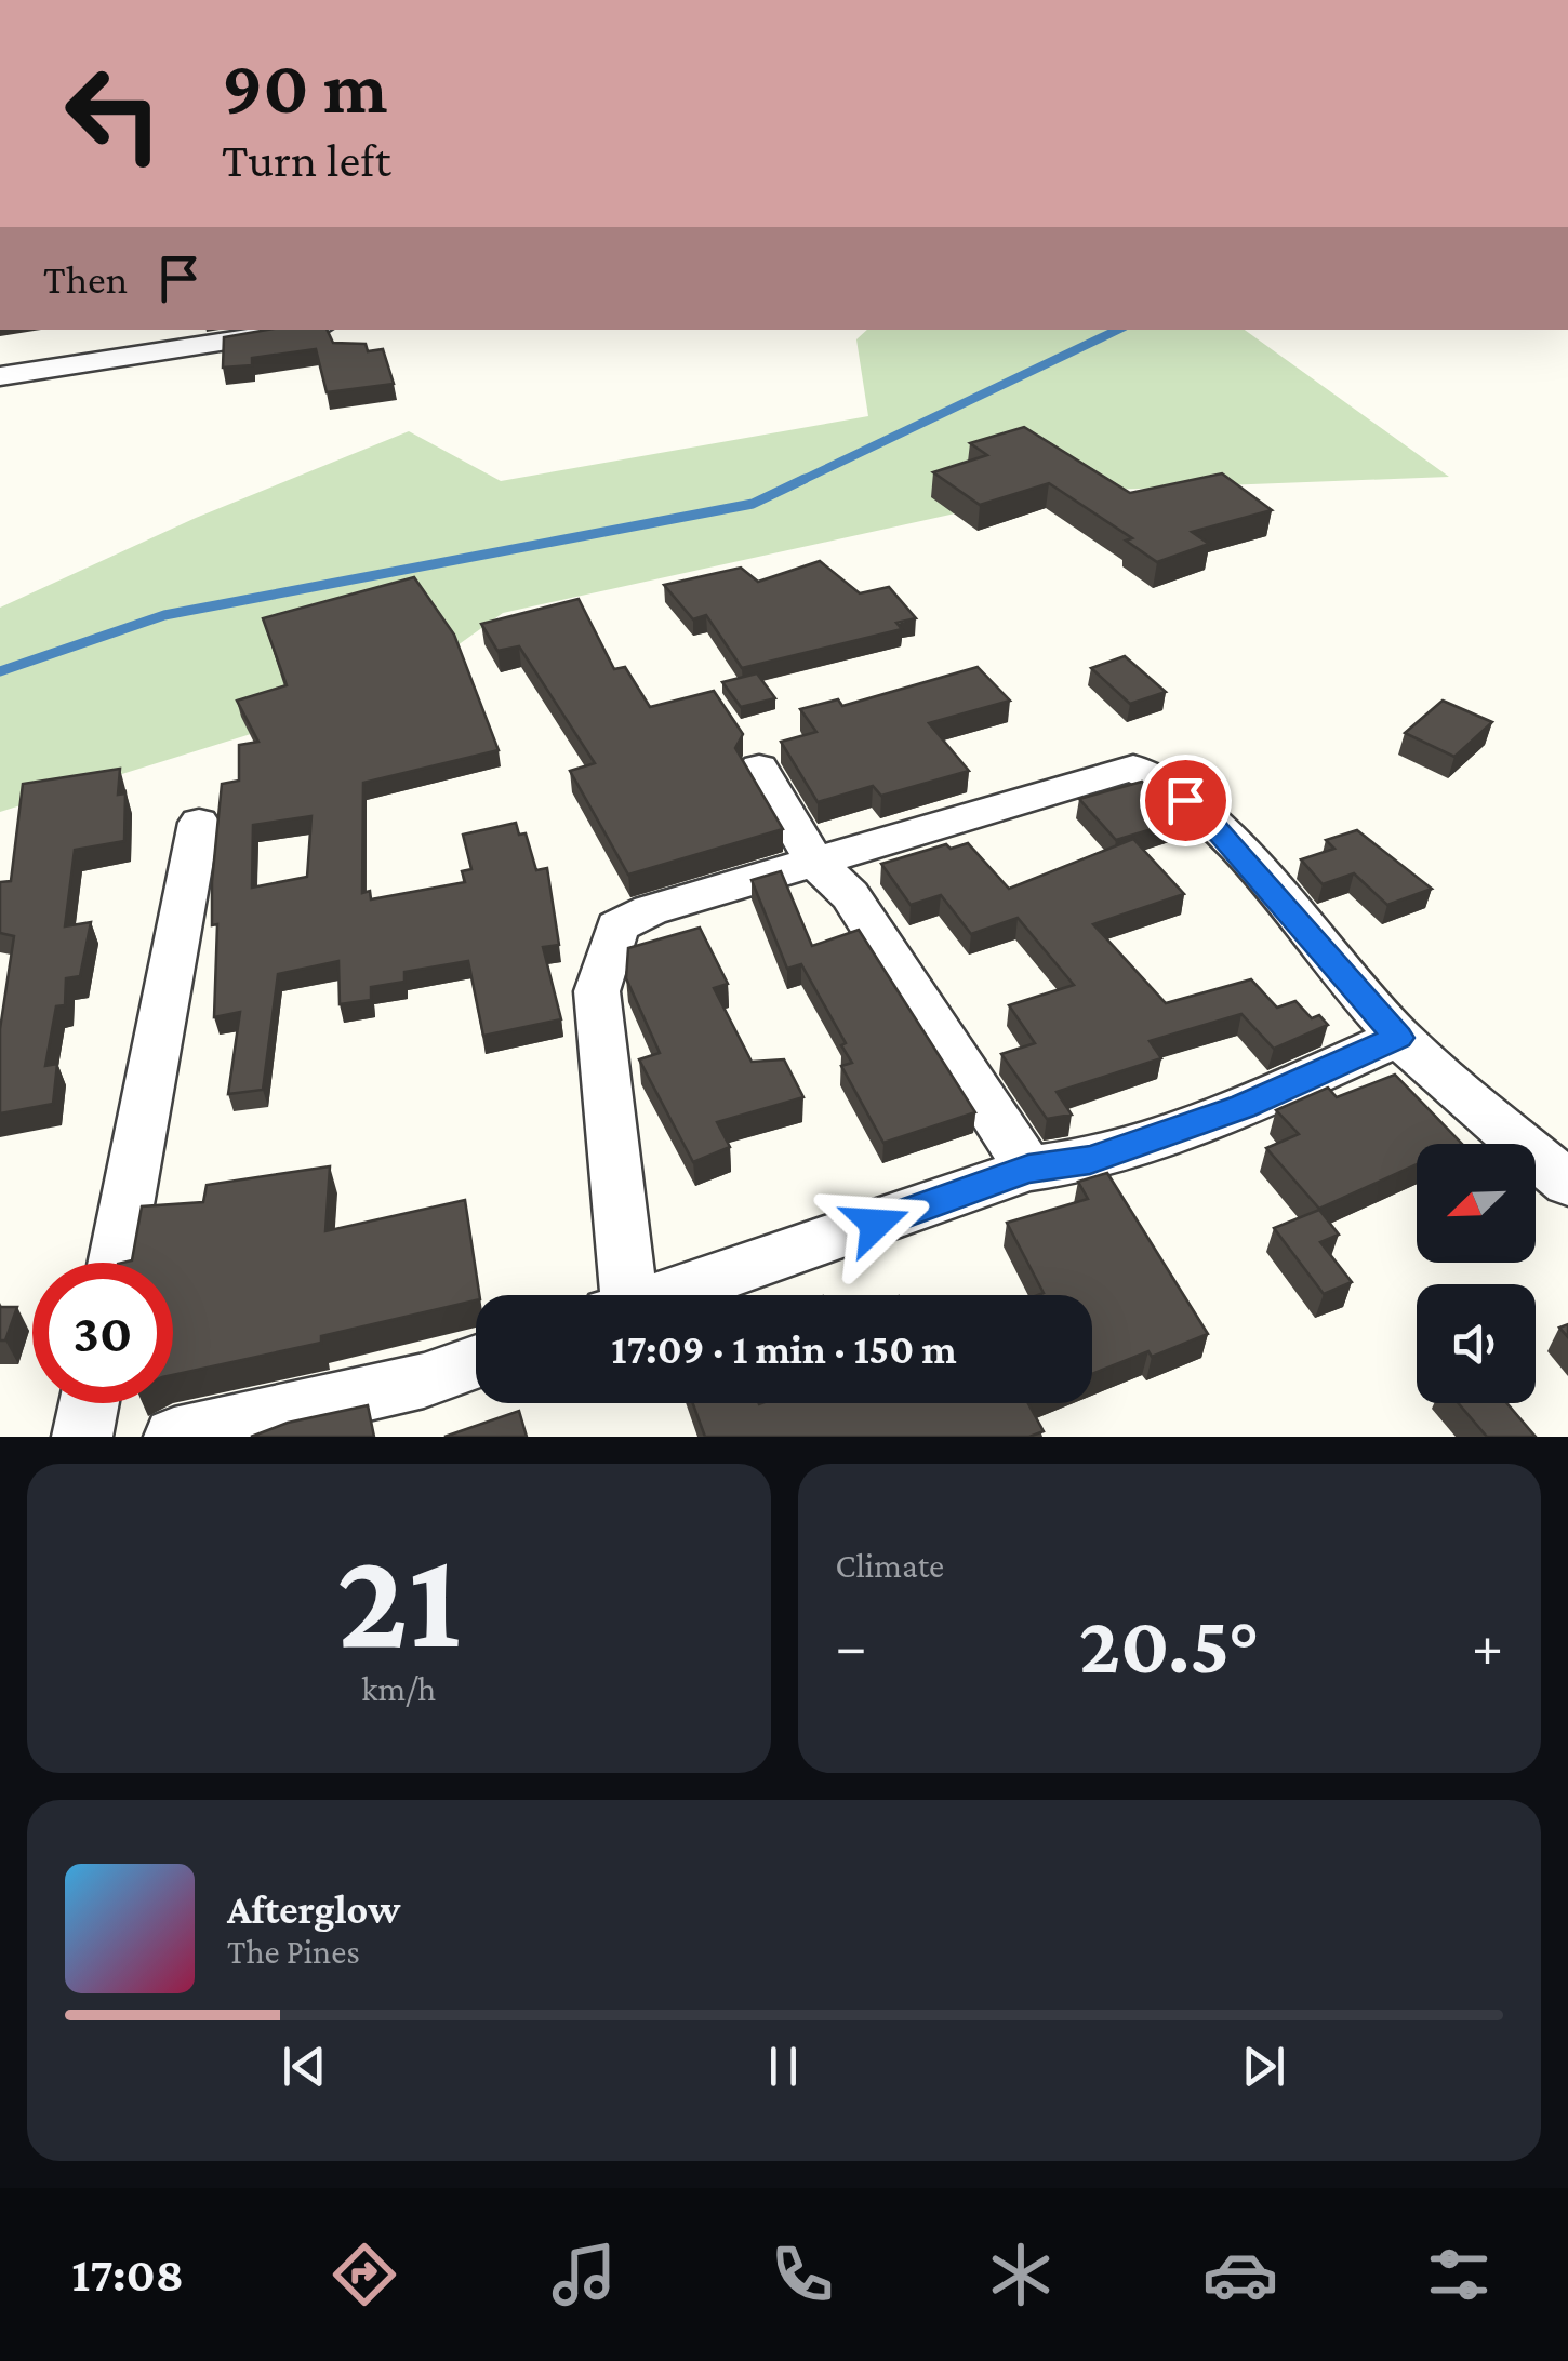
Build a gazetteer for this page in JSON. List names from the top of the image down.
{
  "north": "bottom left",
  "page": {
    "turn": ["90 m", "Turn left"],
    "then": "Then",
    "limit": "30",
    "trip": "17:09 · 1 min · 150 m",
    "tile": [
      ["21", "km/h"],
      "Climate"
    ],
    "heat": ["−", "20.5°", "+"],
    "song": ["Afterglow", "The Pines"],
    "tabs": "17:08"
  }
}
